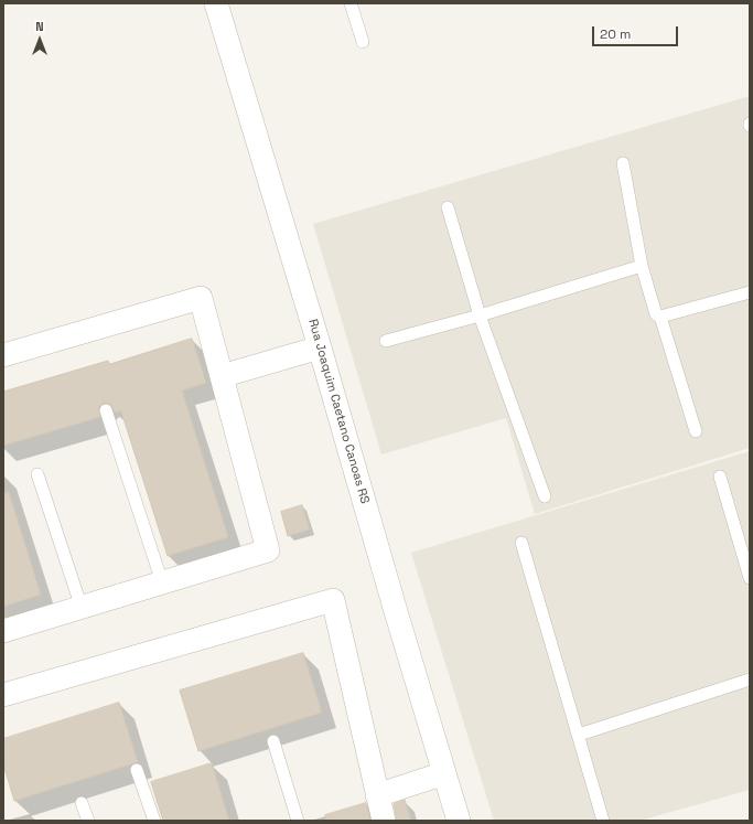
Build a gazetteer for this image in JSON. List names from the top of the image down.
{
  "streets": {
    "street": ["Rua Joaquim Caetano Canoas RS"]
  },
  "scale_bar": "20 m",
  "north": "top"
}
